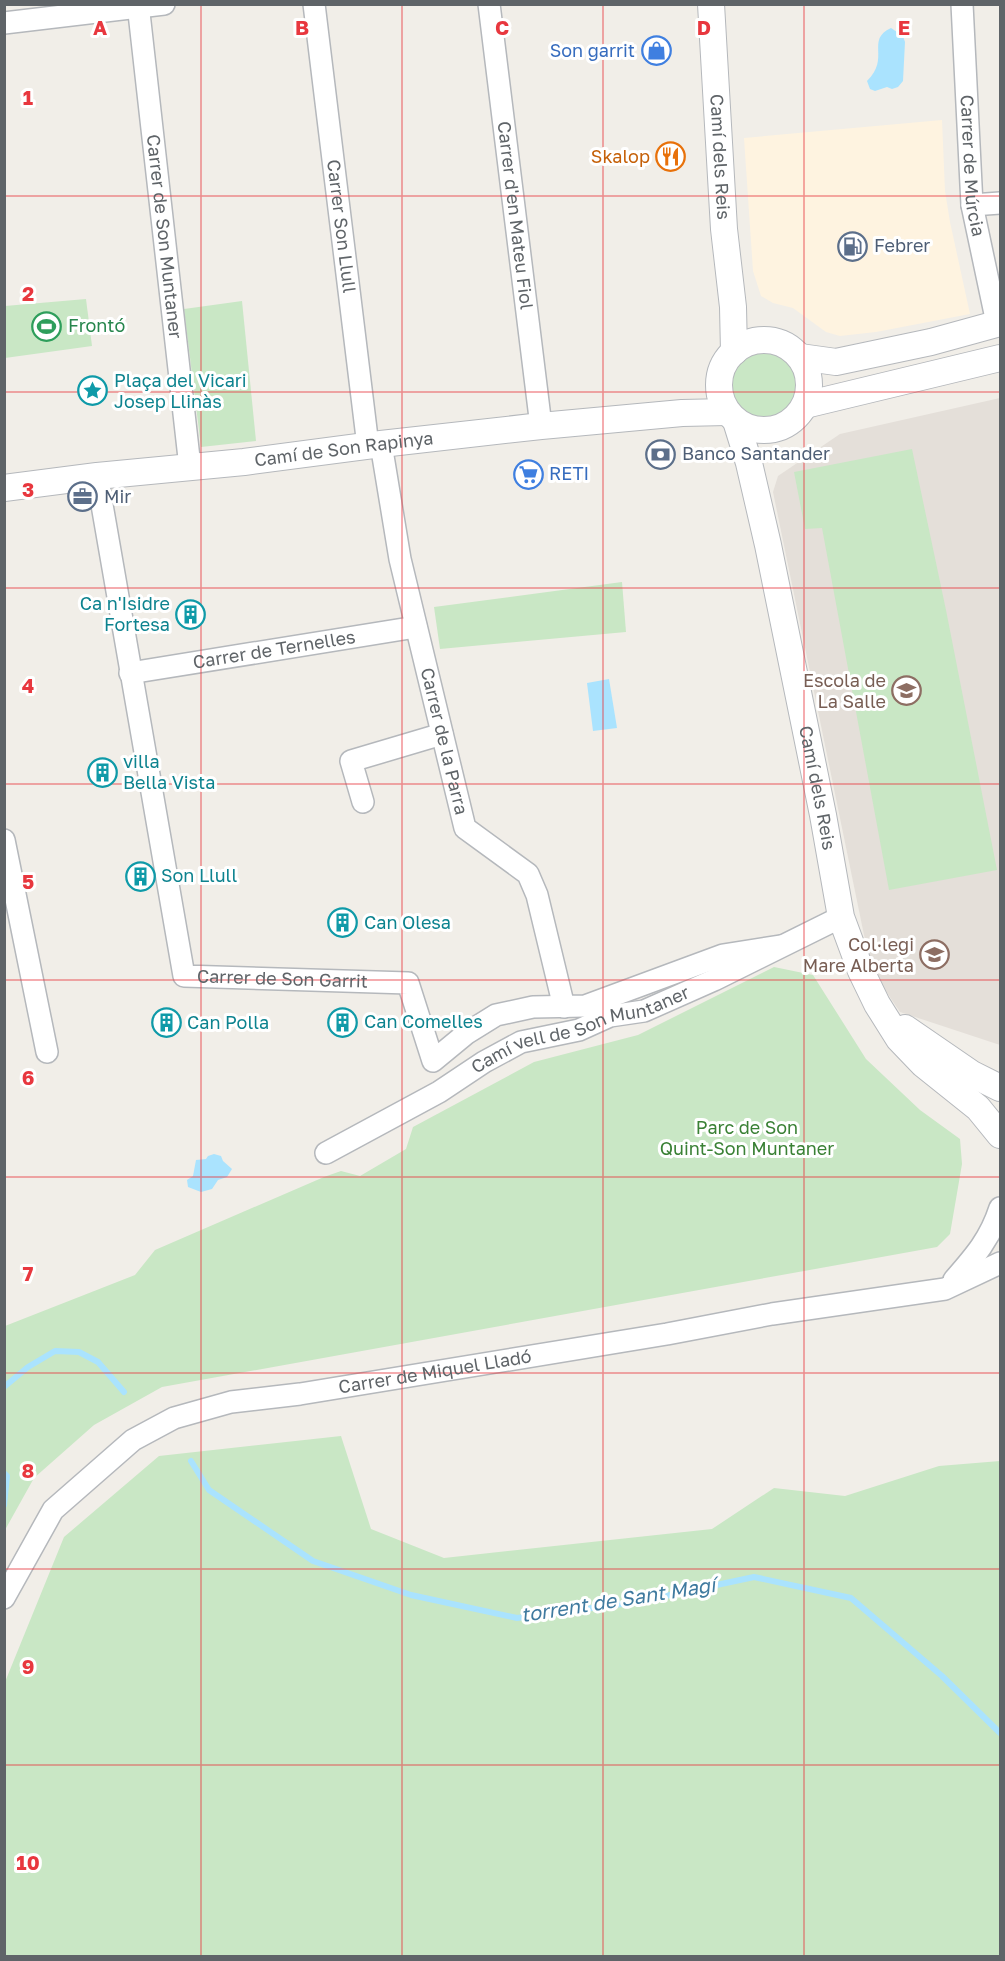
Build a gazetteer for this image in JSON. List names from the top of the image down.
{
  "streets": {
    "street": [
      "Camí dels Reis",
      "Carrer de Múrcia",
      "Carrer d'en Mateu Fiol",
      "Carrer Son Llull",
      "Carrer de Son Muntaner",
      "Camí de Son Rapinya",
      "Carrer de Ternelles",
      "Carrer de la Parra",
      "Carrer de Son Garrit",
      "Camí vell de Son Muntaner",
      "Carrer de Miquel Lladó"
    ]
  },
  "crossings": [
    ["Camí dels Reis", "Camí de Son Rapinya"],
    ["Camí dels Reis", "Camí vell de Son Muntaner"],
    ["Carrer d'en Mateu Fiol", "Camí de Son Rapinya"],
    ["Carrer Son Llull", "Camí de Son Rapinya"],
    ["Carrer Son Llull", "Carrer de la Parra"],
    ["Carrer de Son Muntaner", "Camí de Son Rapinya"],
    ["Camí de Son Rapinya", "Carrer de la Parra"],
    ["Camí de Son Rapinya", "Carrer de Son Garrit"],
    ["Carrer de Ternelles", "Carrer de la Parra"],
    ["Carrer de Ternelles", "Carrer de Son Garrit"],
    ["Carrer de la Parra", "Carrer de Son Garrit"]
  ],
  "water": ["torrent de Sant Magí"],
  "parks": ["Parc de Son Quint-Son Muntaner"],
  "places": {
    "shop": ["Son garrit"],
    "restaurant": ["Skalop"],
    "fuel station": ["Febrer"],
    "sports": ["Frontó"],
    "place": ["Plaça del Vicari Josep Llinàs"],
    "bank": ["Banco Santander"],
    "supermarket": ["RETI"],
    "office": ["Mir"],
    "building": [
      "Ca n'Isidre Fortesa",
      "villa Bella Vista",
      "Son Llull",
      "Can Olesa",
      "Can Comelles",
      "Can Polla"
    ],
    "school or university": ["Escola de La Salle", "Col·legi Mare Alberta"]
  },
  "grid": {
    "columns": [
      "A",
      "B",
      "C",
      "D",
      "E"
    ],
    "rows": [
      "1",
      "2",
      "3",
      "4",
      "5",
      "6",
      "7",
      "8",
      "9",
      "10"
    ]
  }
}
